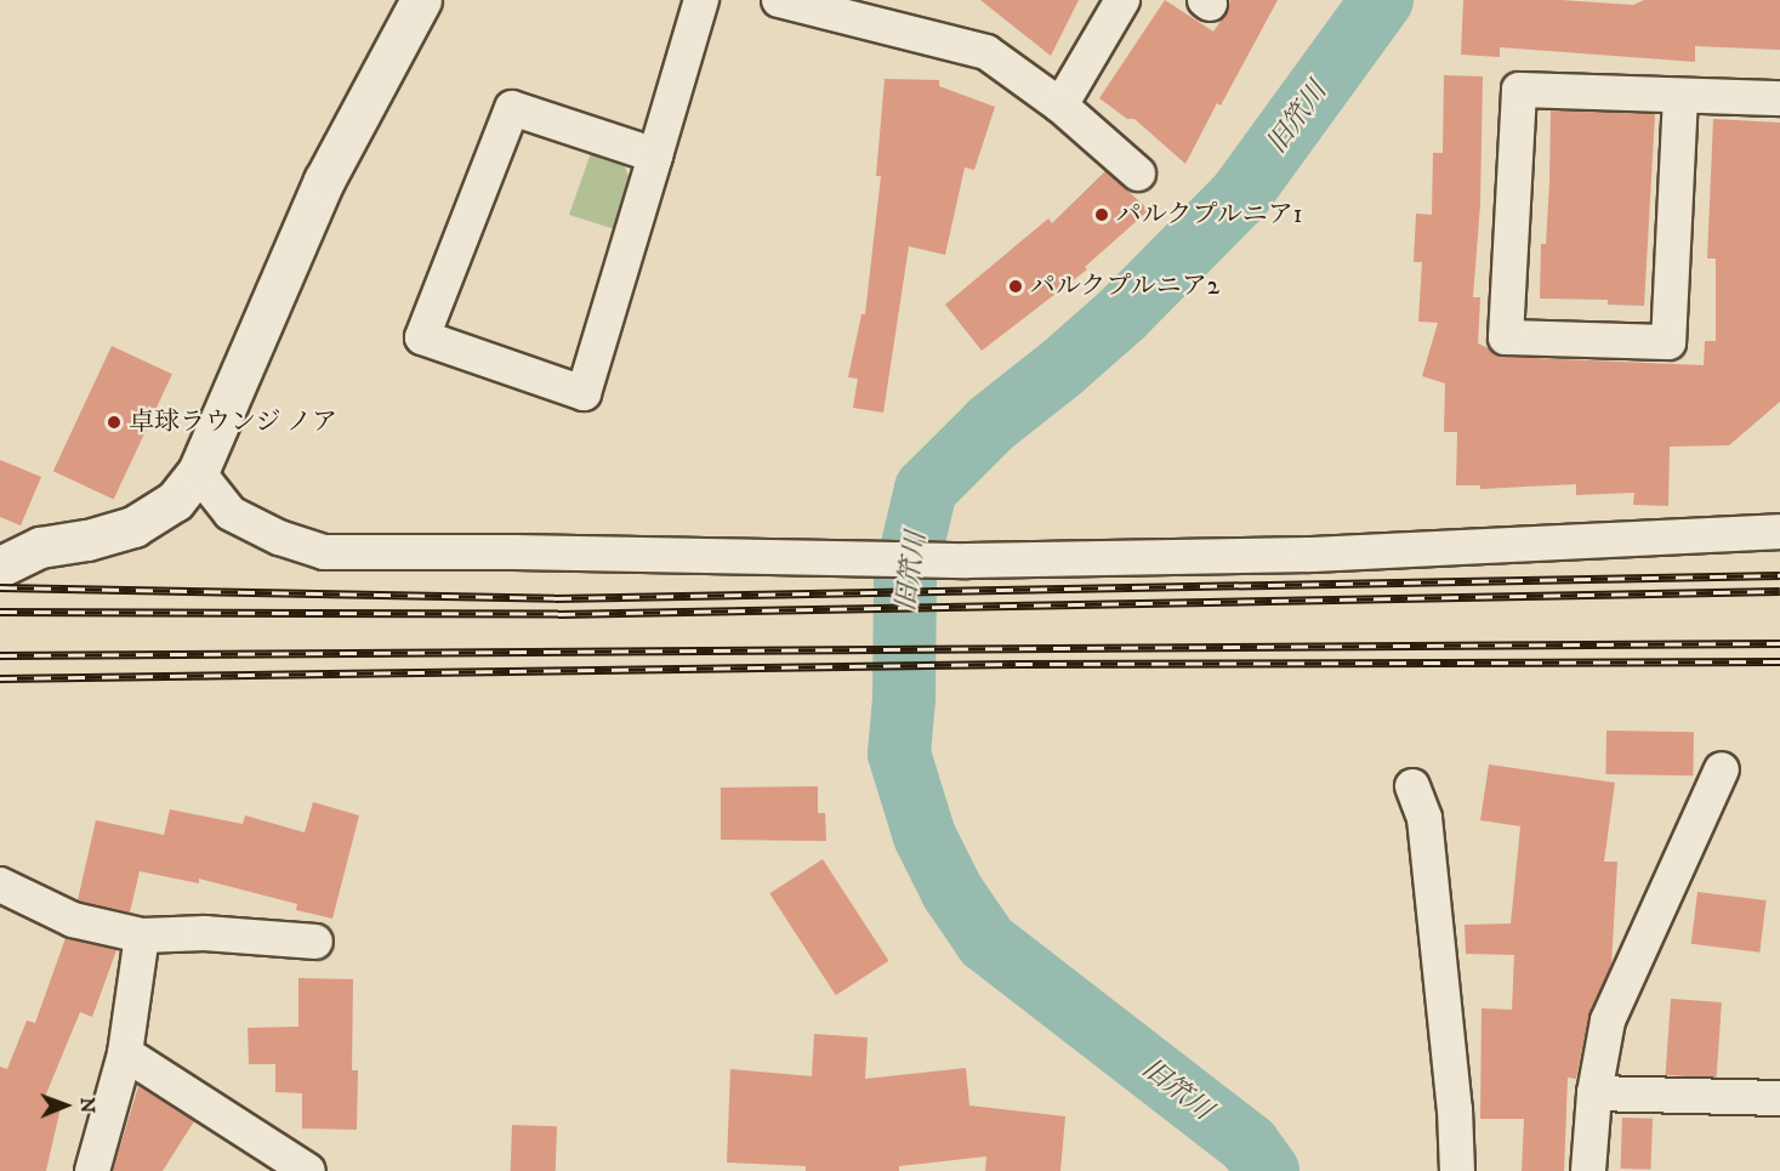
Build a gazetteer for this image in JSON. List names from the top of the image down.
{
  "water": ["旧笊川"],
  "places": ["パルクプルニア1", "パルクプルニア2", "卓球ラウンジ ノア"],
  "north": "right"
}
